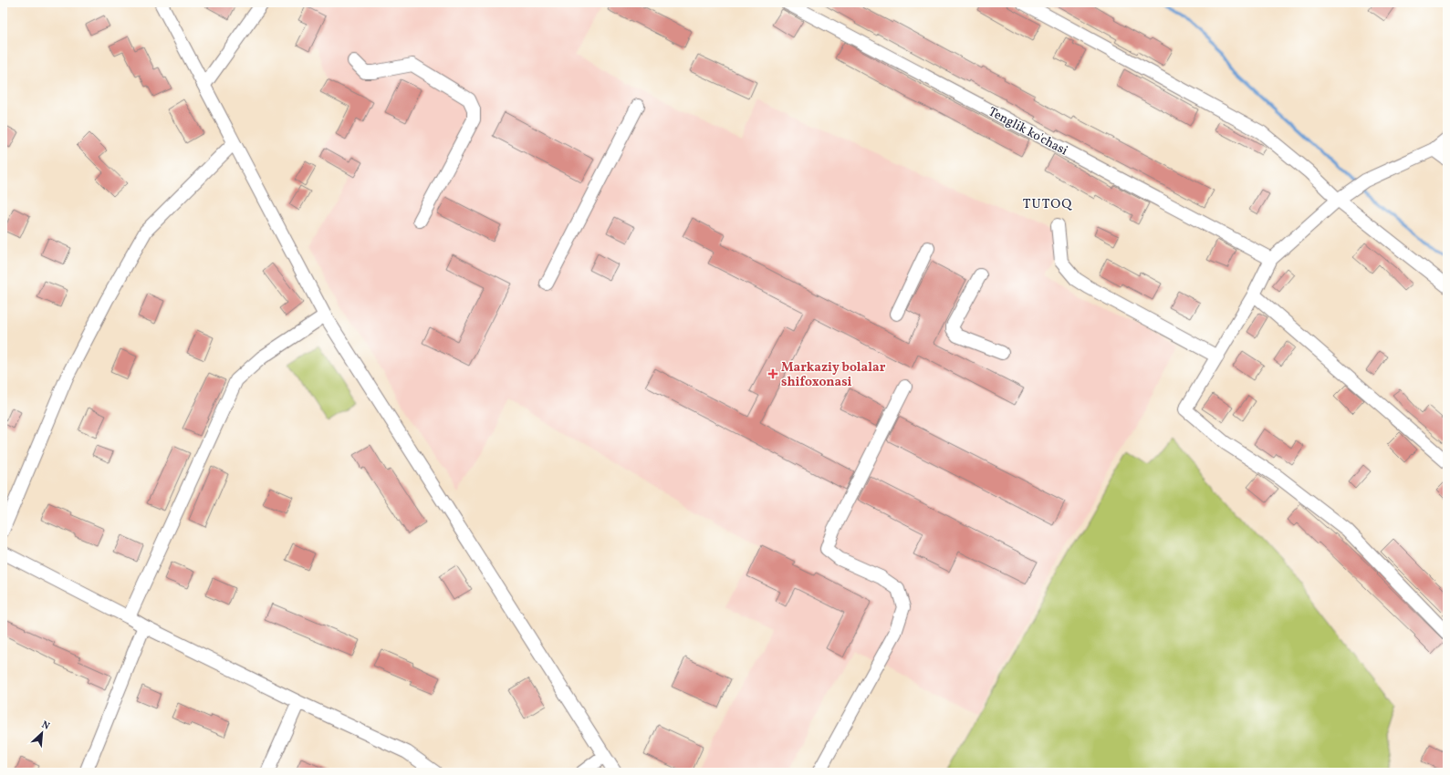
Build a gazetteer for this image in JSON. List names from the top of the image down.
{
  "streets": {
    "street": ["Tenglik ko'chasi"]
  },
  "districts": ["TUTOQ"],
  "places": {
    "health": ["Markaziy bolalar shifoxonasi"]
  },
  "north": "top right"
}
